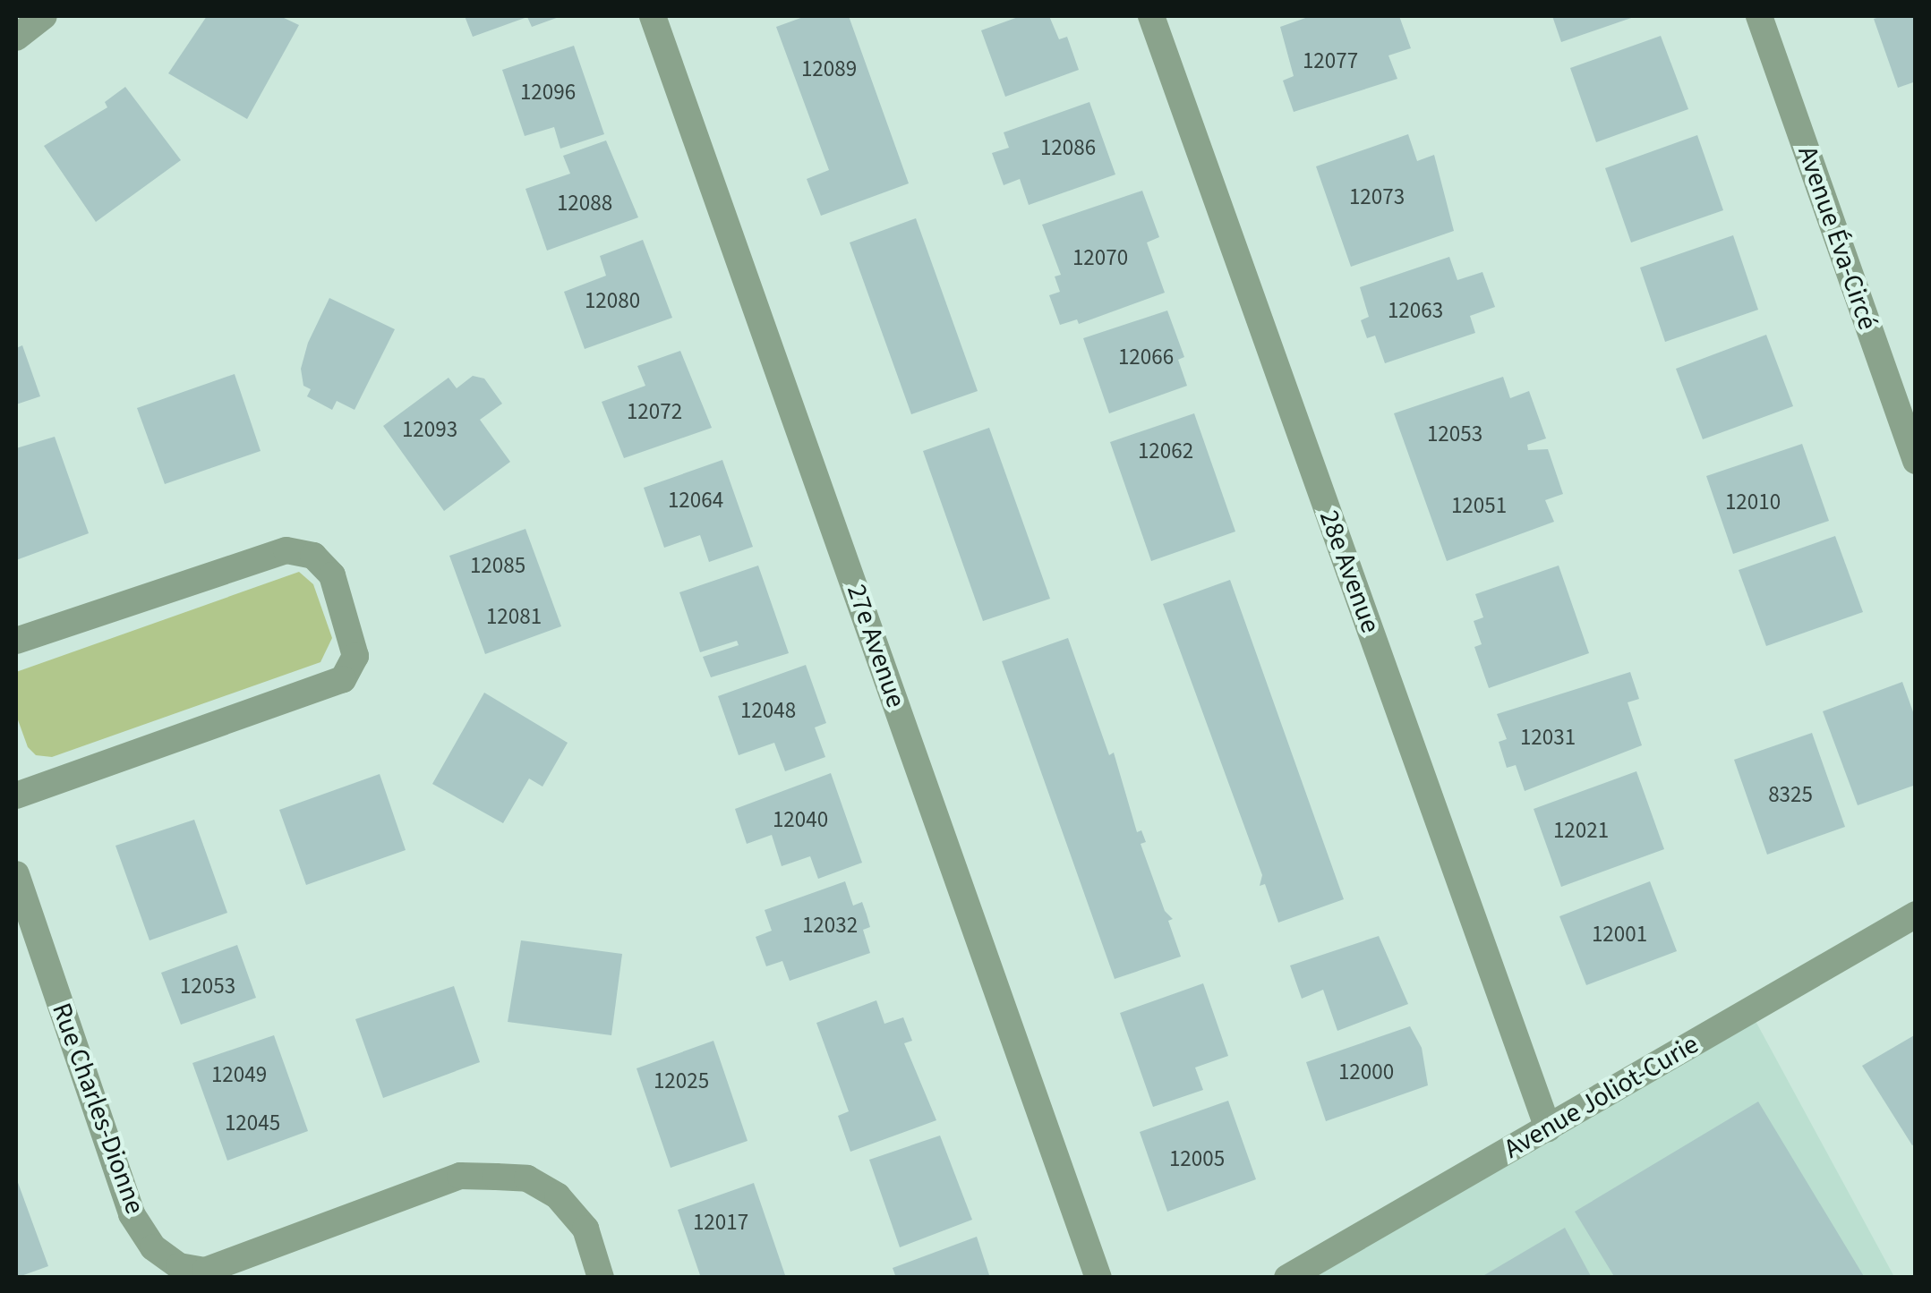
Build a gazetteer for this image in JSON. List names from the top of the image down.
{
  "streets": {
    "street": [
      "Avenue Éva-Circé",
      "28e Avenue",
      "27e Avenue",
      "Avenue Joliot-Curie",
      "Rue Charles-Dionne"
    ]
  },
  "crossings": [
    ["28e Avenue", "Avenue Joliot-Curie"]
  ],
  "house_numbers": [
    "12077",
    "12089",
    "12096",
    "12086",
    "12073",
    "12088",
    "12070",
    "12080",
    "12063",
    "12066",
    "12072",
    "12093",
    "12053",
    "12062",
    "12064",
    "12010",
    "12051",
    "12085",
    "12081",
    "12048",
    "12031",
    "8325",
    "12040",
    "12021",
    "12032",
    "12001",
    "12053",
    "12000",
    "12049",
    "12025",
    "12045",
    "12005",
    "12017"
  ]
}
